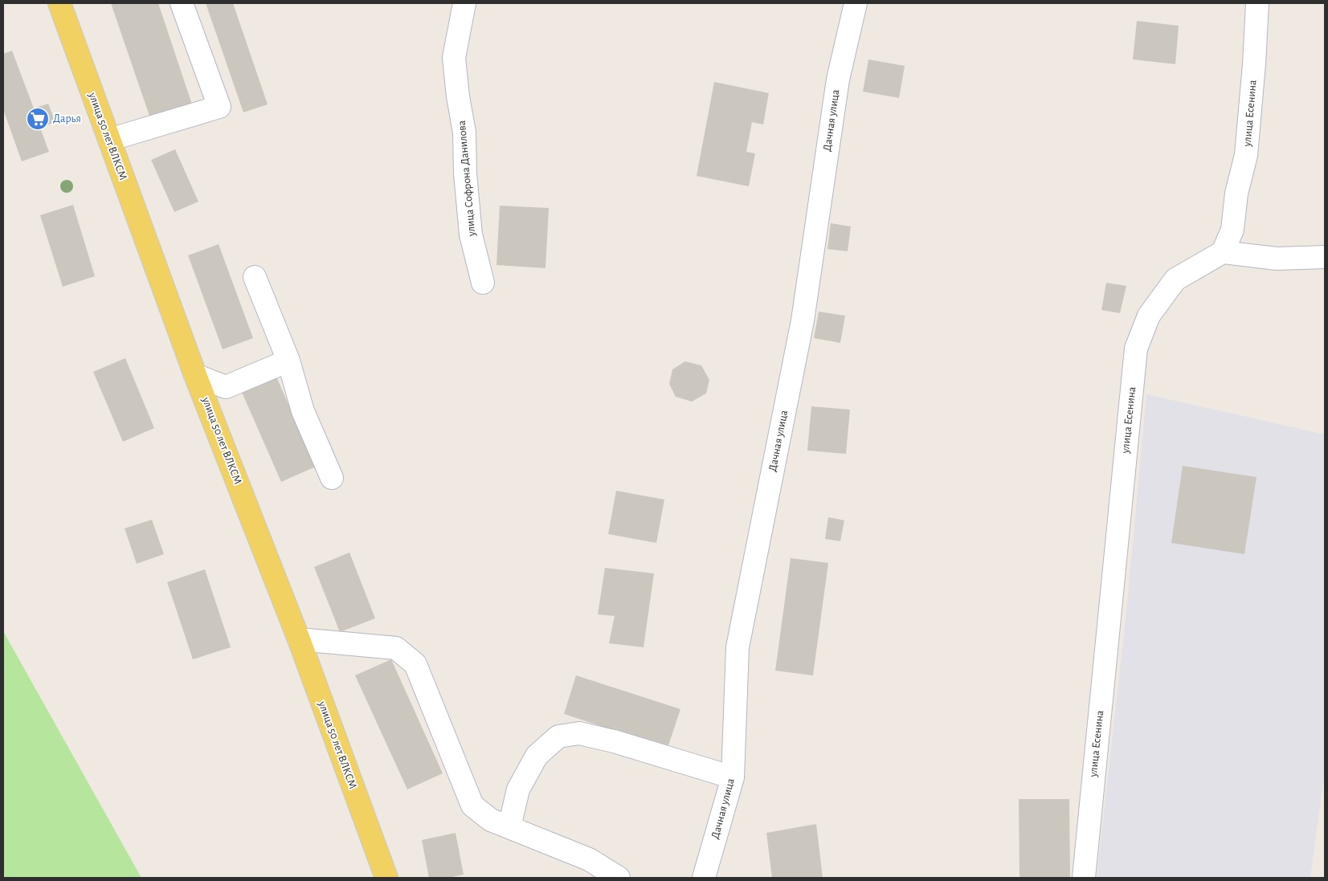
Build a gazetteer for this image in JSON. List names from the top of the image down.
{
  "streets": {
    "main road": ["улица 50 лет ВЛКСМ"],
    "street": ["улица Есенина", "Дачная улица", "улица Софрона Данилова"]
  },
  "places": {
    "supermarket": ["Дарья"]
  }
}
